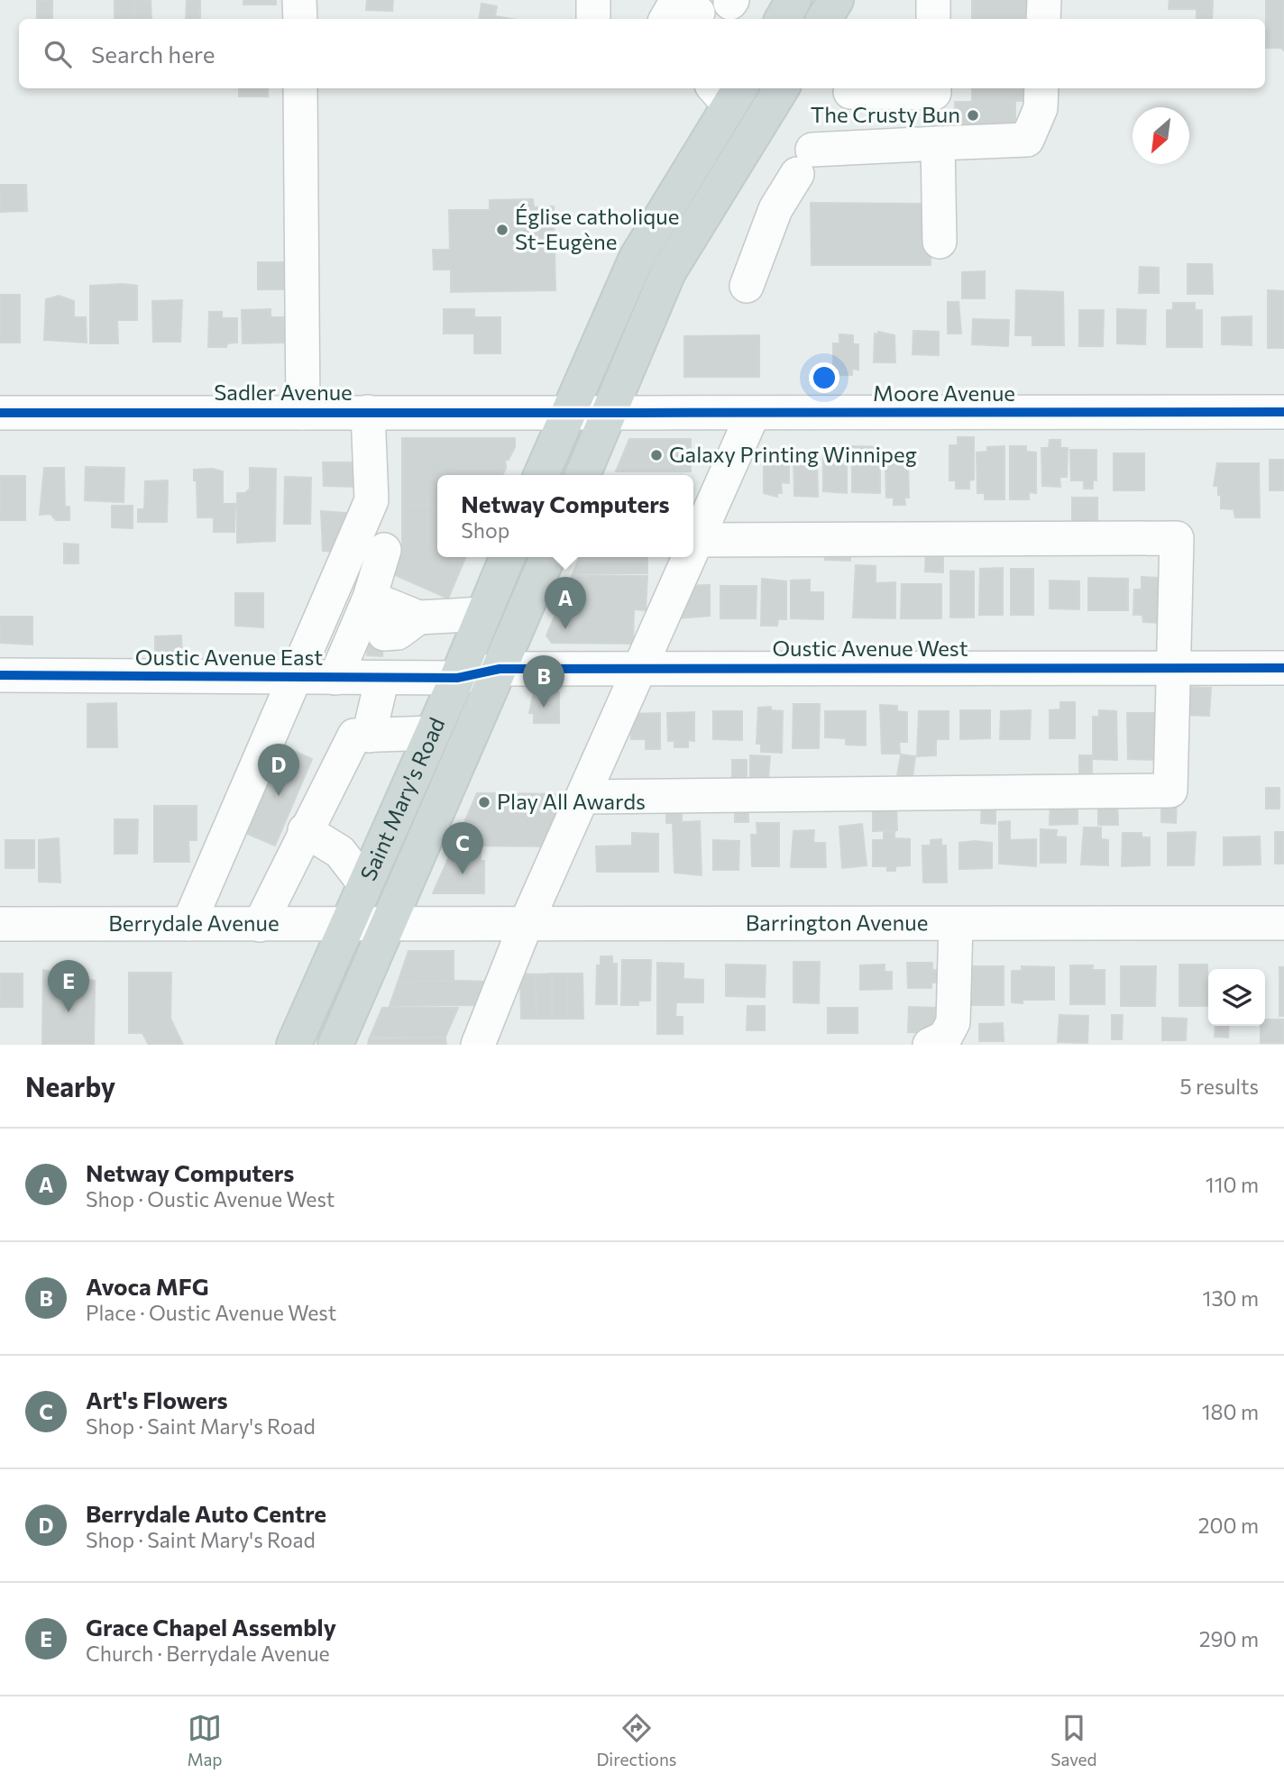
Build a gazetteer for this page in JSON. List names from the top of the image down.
{
  "streets": {
    "main road": ["Saint Mary's Road"],
    "street": [
      "Sadler Avenue",
      "Moore Avenue",
      "Oustic Avenue West",
      "Oustic Avenue East",
      "Barrington Avenue",
      "Berrydale Avenue"
    ]
  },
  "crossings": [
    ["Sadler Avenue", "Moore Avenue"],
    ["Oustic Avenue West", "Oustic Avenue East"],
    ["Oustic Avenue West", "Saint Mary's Road"],
    ["Oustic Avenue East", "Saint Mary's Road"],
    ["Saint Mary's Road", "Barrington Avenue"],
    ["Saint Mary's Road", "Berrydale Avenue"],
    ["Barrington Avenue", "Berrydale Avenue"]
  ],
  "places": [
    "The Crusty Bun",
    "Église catholique St-Eugène",
    "Galaxy Printing Winnipeg",
    "Play All Awards"
  ],
  "north": "bottom left",
  "page": {
    "search": "Search here",
    "popup": ["Netway Computers", "Shop"],
    "pins": [
      "A",
      "B",
      "D",
      "C",
      "E"
    ],
    "heading": ["Nearby", "5 results"],
    "list": [
      {
        "mark": "A",
        "name": "Netway Computers",
        "note": "Shop · Oustic Avenue West",
        "value": "110 m"
      },
      {
        "mark": "B",
        "name": "Avoca MFG",
        "note": "Place · Oustic Avenue West",
        "value": "130 m"
      },
      {
        "mark": "C",
        "name": "Art's Flowers",
        "note": "Shop · Saint Mary's Road",
        "value": "180 m"
      },
      {
        "mark": "D",
        "name": "Berrydale Auto Centre",
        "note": "Shop · Saint Mary's Road",
        "value": "200 m"
      },
      {
        "mark": "E",
        "name": "Grace Chapel Assembly",
        "note": "Church · Berrydale Avenue",
        "value": "290 m"
      }
    ],
    "nav": ["Map", "Directions", "Saved"]
  }
}
